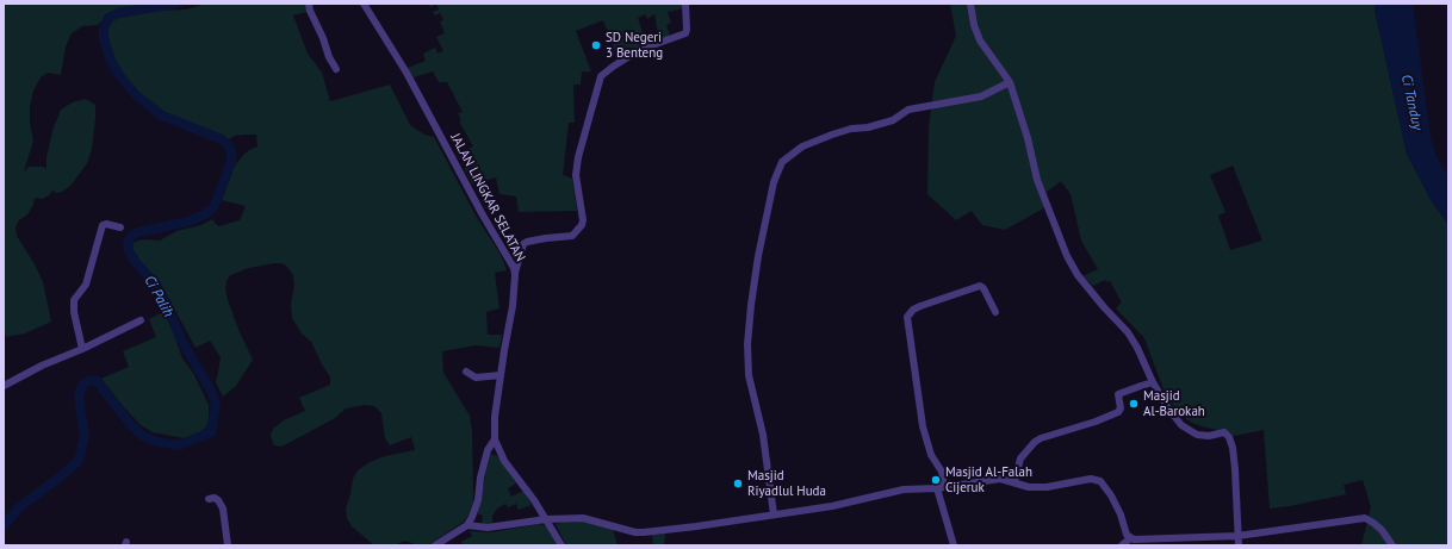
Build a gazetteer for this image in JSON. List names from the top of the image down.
{
  "streets": {
    "street": ["JALAN LINGKAR SELATAN"]
  },
  "water": ["Ci Tanduy", "Ci Palih"],
  "places": [
    "SD Negeri 3 Benteng",
    "Masjid Al-Barokah",
    "Masjid Al-Falah Cijeruk",
    "Masjid Riyadlul Huda"
  ]
}
